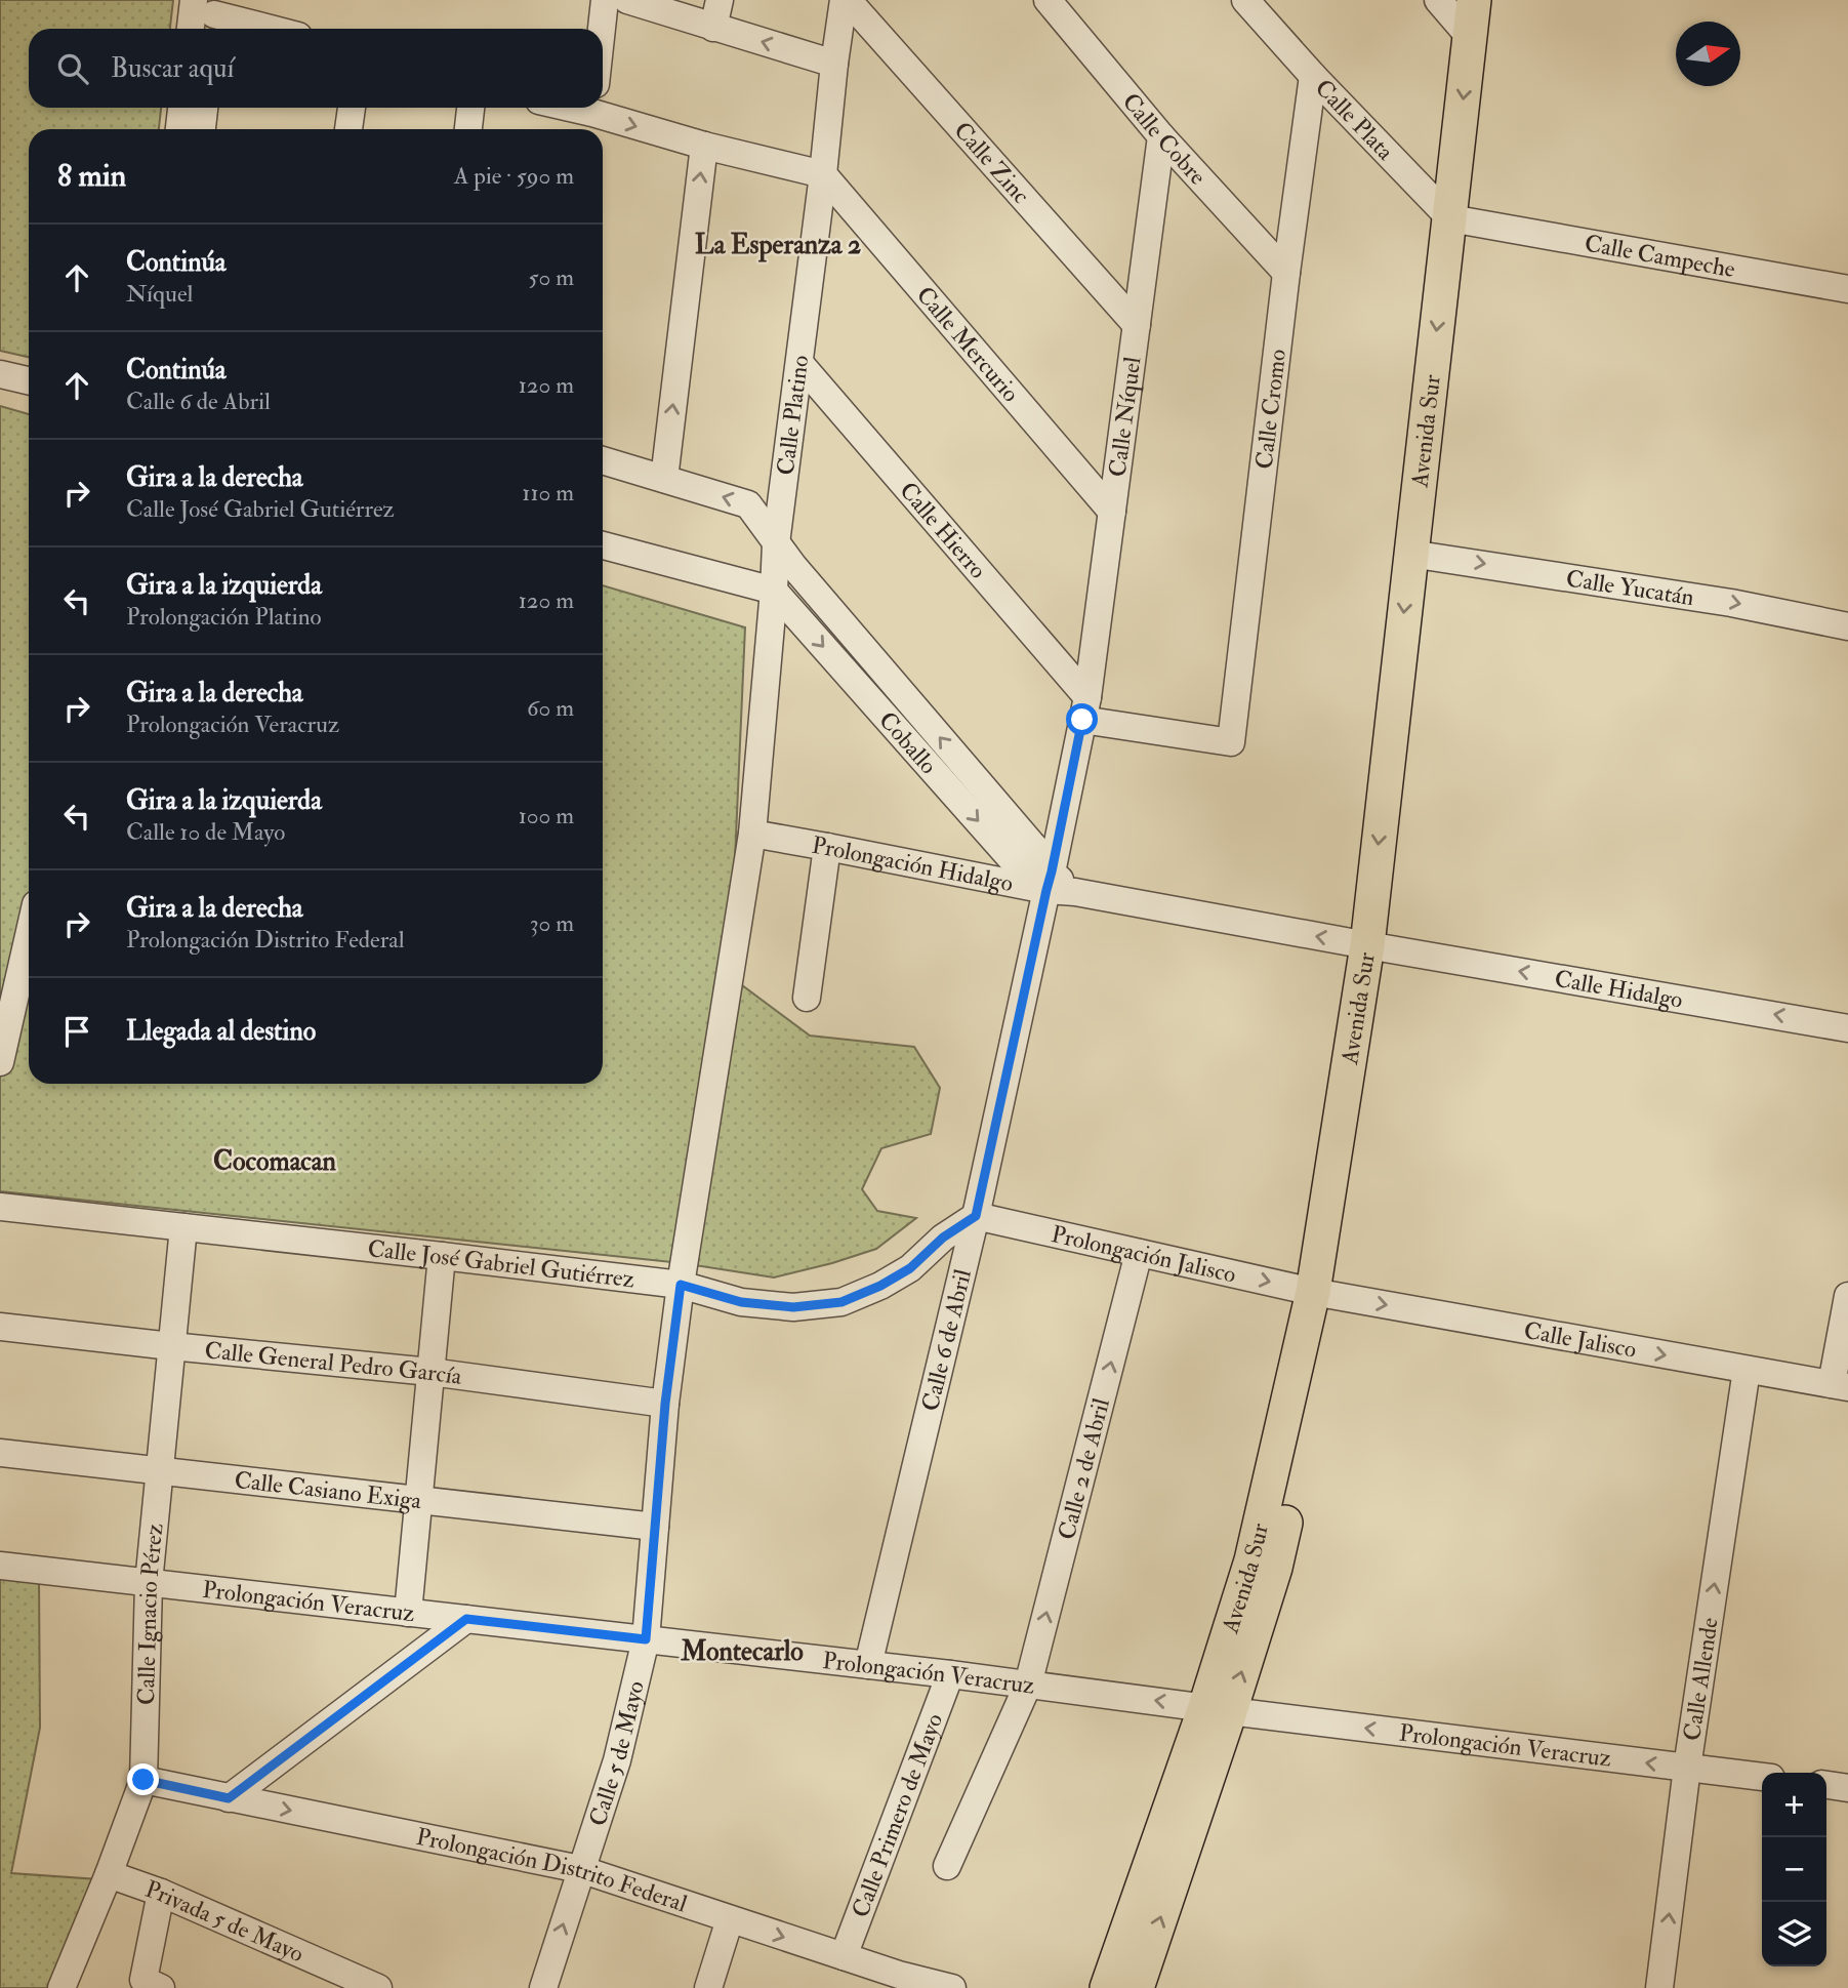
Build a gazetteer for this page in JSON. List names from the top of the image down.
{
  "streets": {
    "main road": ["Avenida Sur"],
    "street": [
      "Calle Plata",
      "Calle Cobre",
      "Calle Zinc",
      "Calle Campeche",
      "Calle Mercurio",
      "Calle Cromo",
      "Calle Platino",
      "Calle Níquel",
      "Calle Hierro",
      "Calle Yucatán",
      "Coballo",
      "Prolongación Hidalgo",
      "Calle Hidalgo",
      "Prolongación Jalisco",
      "Calle José Gabriel Gutiérrez",
      "Calle Jalisco",
      "Calle 6 de Abril",
      "Calle General Pedro García",
      "Calle 2 de Abril",
      "Calle Casiano Exiga",
      "Prolongación Veracruz",
      "Calle Ignacio Pérez",
      "Calle Allende",
      "Calle 5 de Mayo",
      "Calle Primero de Mayo",
      "Prolongación Distrito Federal",
      "Privada 5 de Mayo"
    ]
  },
  "crossings": [
    ["Calle Plata", "Calle Campeche"],
    ["Calle Plata", "Calle Cromo"],
    ["Calle Plata", "Avenida Sur"],
    ["Calle Cobre", "Calle Cromo"],
    ["Calle Cobre", "Calle Níquel"],
    ["Calle Zinc", "Calle Platino"],
    ["Calle Zinc", "Calle Níquel"],
    ["Calle Campeche", "Avenida Sur"],
    ["Calle Mercurio", "Calle Platino"],
    ["Calle Mercurio", "Calle Níquel"],
    ["Calle Cromo", "Calle Níquel"],
    ["Calle Cromo", "Calle Hierro"],
    ["Calle Platino", "Calle Hierro"],
    ["Calle Platino", "Coballo"],
    ["Calle Platino", "Prolongación Hidalgo"],
    ["Calle Platino", "Calle José Gabriel Gutiérrez"],
    ["Calle Platino", "Calle 5 de Mayo"],
    ["Calle Níquel", "Calle Hierro"],
    ["Calle Níquel", "Coballo"],
    ["Calle Níquel", "Prolongación Hidalgo"],
    ["Calle Níquel", "Calle 6 de Abril"],
    ["Avenida Sur", "Calle Yucatán"],
    ["Avenida Sur", "Prolongación Hidalgo"],
    ["Avenida Sur", "Calle Hidalgo"],
    ["Avenida Sur", "Prolongación Jalisco"],
    ["Avenida Sur", "Calle Jalisco"],
    ["Avenida Sur", "Prolongación Veracruz"],
    ["Coballo", "Prolongación Hidalgo"],
    ["Coballo", "Calle 6 de Abril"],
    ["Prolongación Hidalgo", "Calle Hidalgo"],
    ["Prolongación Hidalgo", "Calle 6 de Abril"],
    ["Prolongación Jalisco", "Calle José Gabriel Gutiérrez"],
    ["Prolongación Jalisco", "Calle Jalisco"],
    ["Prolongación Jalisco", "Calle 6 de Abril"],
    ["Prolongación Jalisco", "Calle 2 de Abril"],
    ["Calle José Gabriel Gutiérrez", "Calle 6 de Abril"],
    ["Calle José Gabriel Gutiérrez", "Calle Ignacio Pérez"],
    ["Calle José Gabriel Gutiérrez", "Calle 5 de Mayo"],
    ["Calle Jalisco", "Calle Allende"],
    ["Calle 6 de Abril", "Prolongación Veracruz"],
    ["Calle General Pedro García", "Calle Ignacio Pérez"],
    ["Calle General Pedro García", "Calle 5 de Mayo"],
    ["Calle 2 de Abril", "Prolongación Veracruz"],
    ["Calle Casiano Exiga", "Calle Ignacio Pérez"],
    ["Calle Casiano Exiga", "Calle 5 de Mayo"],
    ["Prolongación Veracruz", "Calle Ignacio Pérez"],
    ["Prolongación Veracruz", "Calle Allende"],
    ["Prolongación Veracruz", "Calle 5 de Mayo"],
    ["Prolongación Veracruz", "Calle Primero de Mayo"],
    ["Calle Ignacio Pérez", "Prolongación Distrito Federal"],
    ["Calle Ignacio Pérez", "Privada 5 de Mayo"],
    ["Calle 5 de Mayo", "Prolongación Distrito Federal"],
    ["Calle Primero de Mayo", "Prolongación Distrito Federal"]
  ],
  "one_way": [
    "Calle Yucatán",
    "Prolongación Hidalgo",
    "Calle Hidalgo",
    "Prolongación Jalisco",
    "Calle Jalisco",
    "Calle 2 de Abril",
    "Prolongación Veracruz",
    "Calle Allende",
    "Prolongación Distrito Federal"
  ],
  "districts": ["La Esperanza 2", "Cocomacan", "Montecarlo"],
  "north": "right",
  "page": {
    "search": "Buscar aquí",
    "heading": ["8 min", "A pie · 590 m"],
    "list": [
      ["Continúa", "Níquel", "50 m"],
      ["Continúa", "Calle 6 de Abril", "120 m"],
      ["Gira a la derecha", "Calle José Gabriel Gutiérrez", "110 m"],
      ["Gira a la izquierda", "Prolongación Platino", "120 m"],
      ["Gira a la derecha", "Prolongación Veracruz", "60 m"],
      ["Gira a la izquierda", "Calle 10 de Mayo", "100 m"],
      ["Gira a la derecha", "Prolongación Distrito Federal", "30 m"],
      "Llegada al destino"
    ],
    "map_buttons": ["+", "−"]
  }
}
